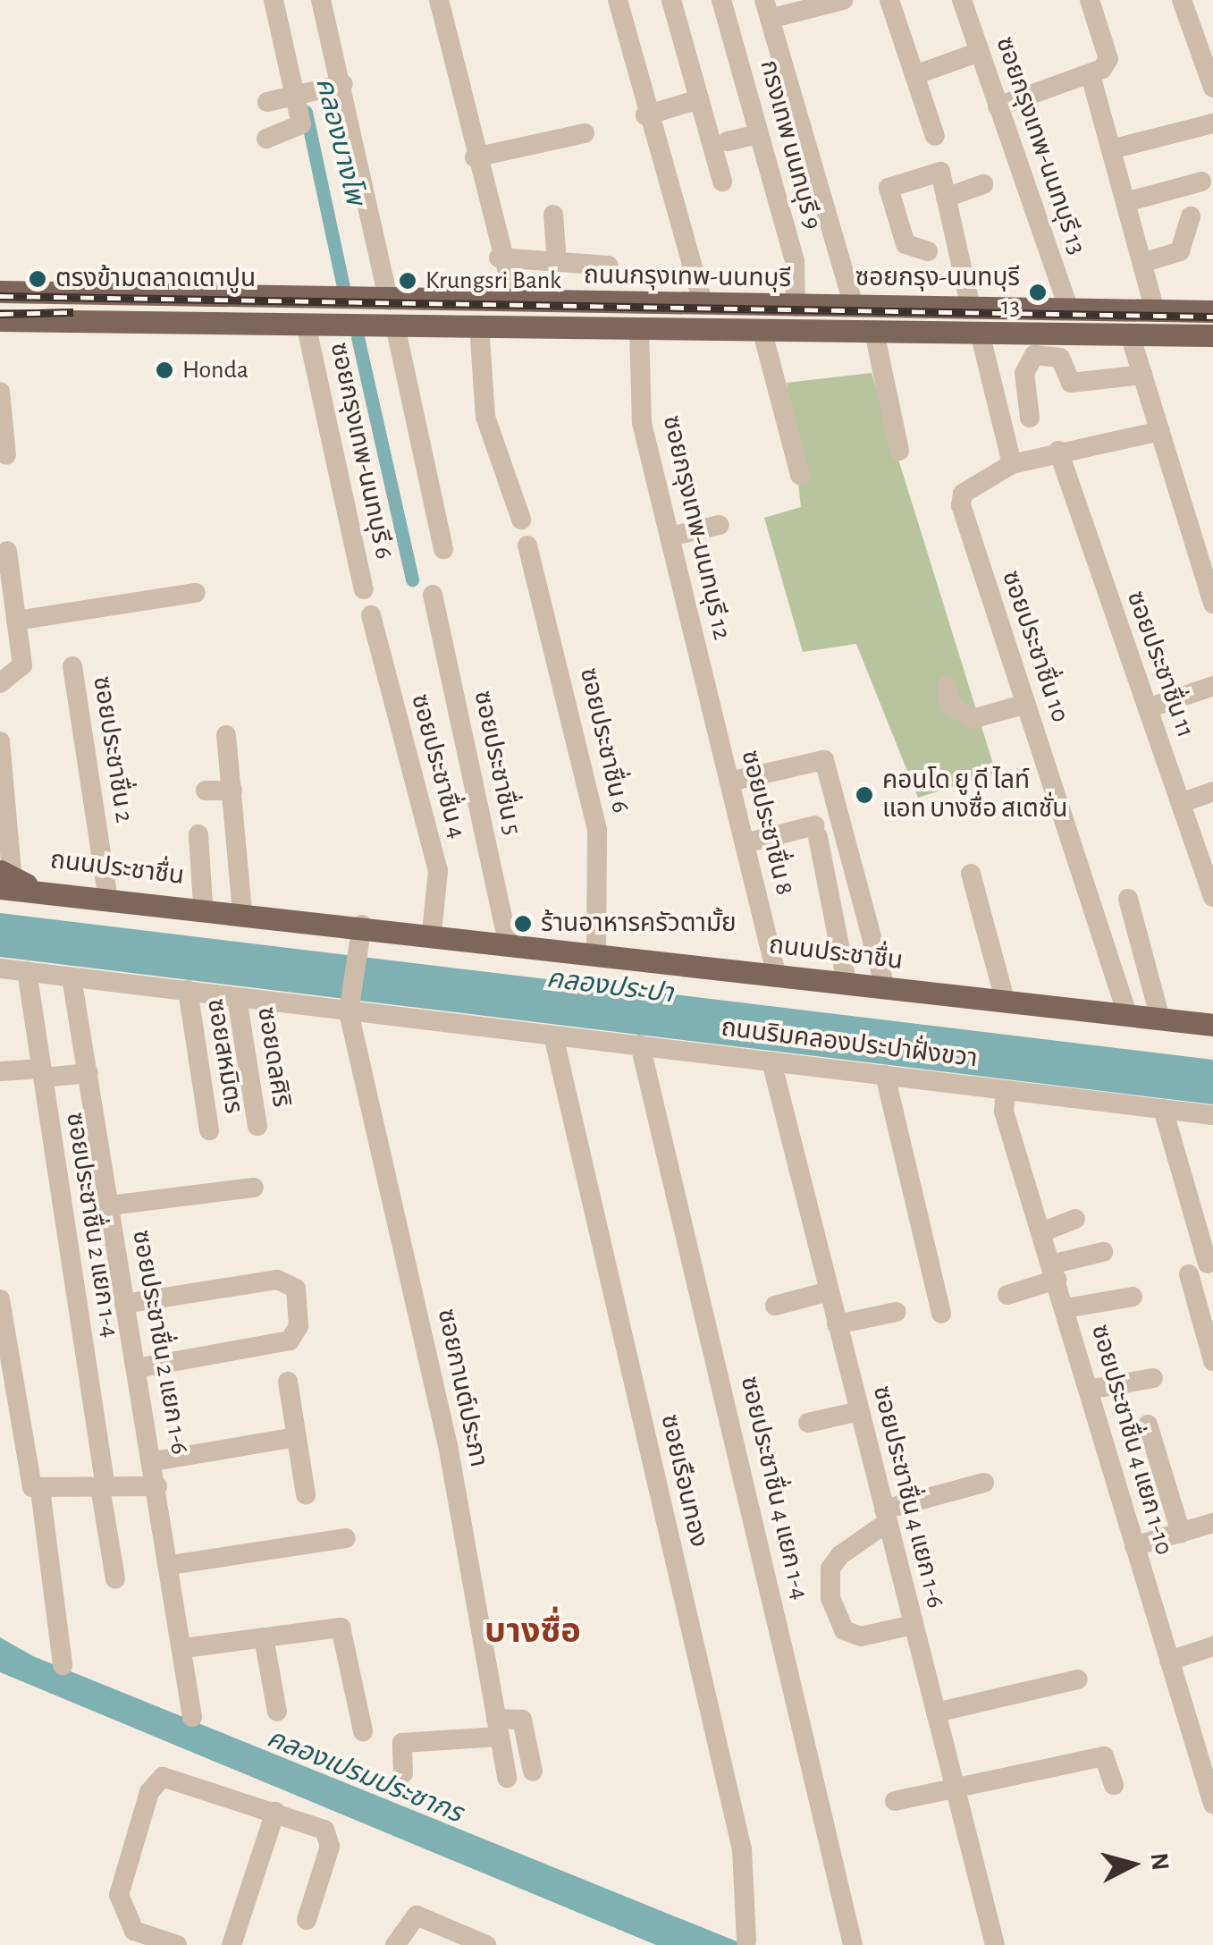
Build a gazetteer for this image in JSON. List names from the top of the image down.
{
  "streets": {
    "main road": ["ถนนกรุงเทพ-นนทบุรี", "ถนนประชาชื่น"],
    "street": [
      "กรงเทพ นนทบุรี 9",
      "ซอยกรุงเทพ-นนทบุรี 13",
      "ซอยกรุงเทพ-นนทบุรี 6",
      "ซอยกรุงเทพ-นนทบุรี 12",
      "ซอยประชาชื่น 10",
      "ซอยประชาชื่น 11",
      "ซอยประชาชื่น 6",
      "ซอยประชาชื่น 2",
      "ซอยประชาชื่น 5",
      "ซอยประชาชื่น 4",
      "ซอยประชาชื่น 8",
      "ถนนริมคลองประปาฝั่งขวา",
      "ซอยสหมิตร",
      "ซอยดลศิริ",
      "ซอยประชาชื่น 2 แยก 1-4",
      "ซอยประชาชื่น 2 แยก 1-6",
      "ซอยกานต์ประภา",
      "ซอยประชาชื่น 4 แยก 1-10",
      "ซอยเรือนทอง",
      "ซอยประชาชื่น 4 แยก 1-4",
      "ซอยประชาชื่น 4 แยก 1-6"
    ]
  },
  "crossings": [
    ["กรงเทพ นนทบุรี 9", "ถนนกรุงเทพ-นนทบุรี"],
    ["ซอยกรุงเทพ-นนทบุรี 13", "ถนนกรุงเทพ-นนทบุรี"],
    ["ถนนกรุงเทพ-นนทบุรี", "ซอยกรุงเทพ-นนทบุรี 6"],
    ["ถนนกรุงเทพ-นนทบุรี", "ซอยกรุงเทพ-นนทบุรี 12"],
    ["ซอยกรุงเทพ-นนทบุรี 12", "ซอยประชาชื่น 8"],
    ["ซอยประชาชื่น 10", "ซอยประชาชื่น 11"],
    ["ซอยประชาชื่น 10", "ถนนประชาชื่น"],
    ["ซอยประชาชื่น 6", "ถนนประชาชื่น"],
    ["ซอยประชาชื่น 2", "ถนนประชาชื่น"],
    ["ซอยประชาชื่น 5", "ถนนประชาชื่น"],
    ["ซอยประชาชื่น 4", "ถนนประชาชื่น"],
    ["ซอยประชาชื่น 8", "ถนนประชาชื่น"],
    ["ถนนประชาชื่น", "ซอยกานต์ประภา"],
    ["ถนนริมคลองประปาฝั่งขวา", "ซอยสหมิตร"],
    ["ถนนริมคลองประปาฝั่งขวา", "ซอยดลศิริ"],
    ["ถนนริมคลองประปาฝั่งขวา", "ซอยประชาชื่น 2 แยก 1-4"],
    ["ถนนริมคลองประปาฝั่งขวา", "ซอยประชาชื่น 2 แยก 1-6"],
    ["ถนนริมคลองประปาฝั่งขวา", "ซอยกานต์ประภา"],
    ["ถนนริมคลองประปาฝั่งขวา", "ซอยประชาชื่น 4 แยก 1-10"],
    ["ถนนริมคลองประปาฝั่งขวา", "ซอยเรือนทอง"],
    ["ถนนริมคลองประปาฝั่งขวา", "ซอยประชาชื่น 4 แยก 1-4"],
    ["ถนนริมคลองประปาฝั่งขวา", "ซอยประชาชื่น 4 แยก 1-6"]
  ],
  "districts": ["บางซื่อ"],
  "water": ["คลองบางโพ", "คลองประปา", "คลองเปรมประชากร"],
  "places": [
    "ตรงข้ามตลาดเตาปูน",
    "Krungsri Bank",
    "ซอยกรุง-นนทบุรี 13",
    "Honda",
    "คอนโด ยู ดี ไลท์ แอท บางซื่อ สเตชั่น",
    "ร้านอาหารครัวตามั้ย"
  ],
  "north": "right"
}
